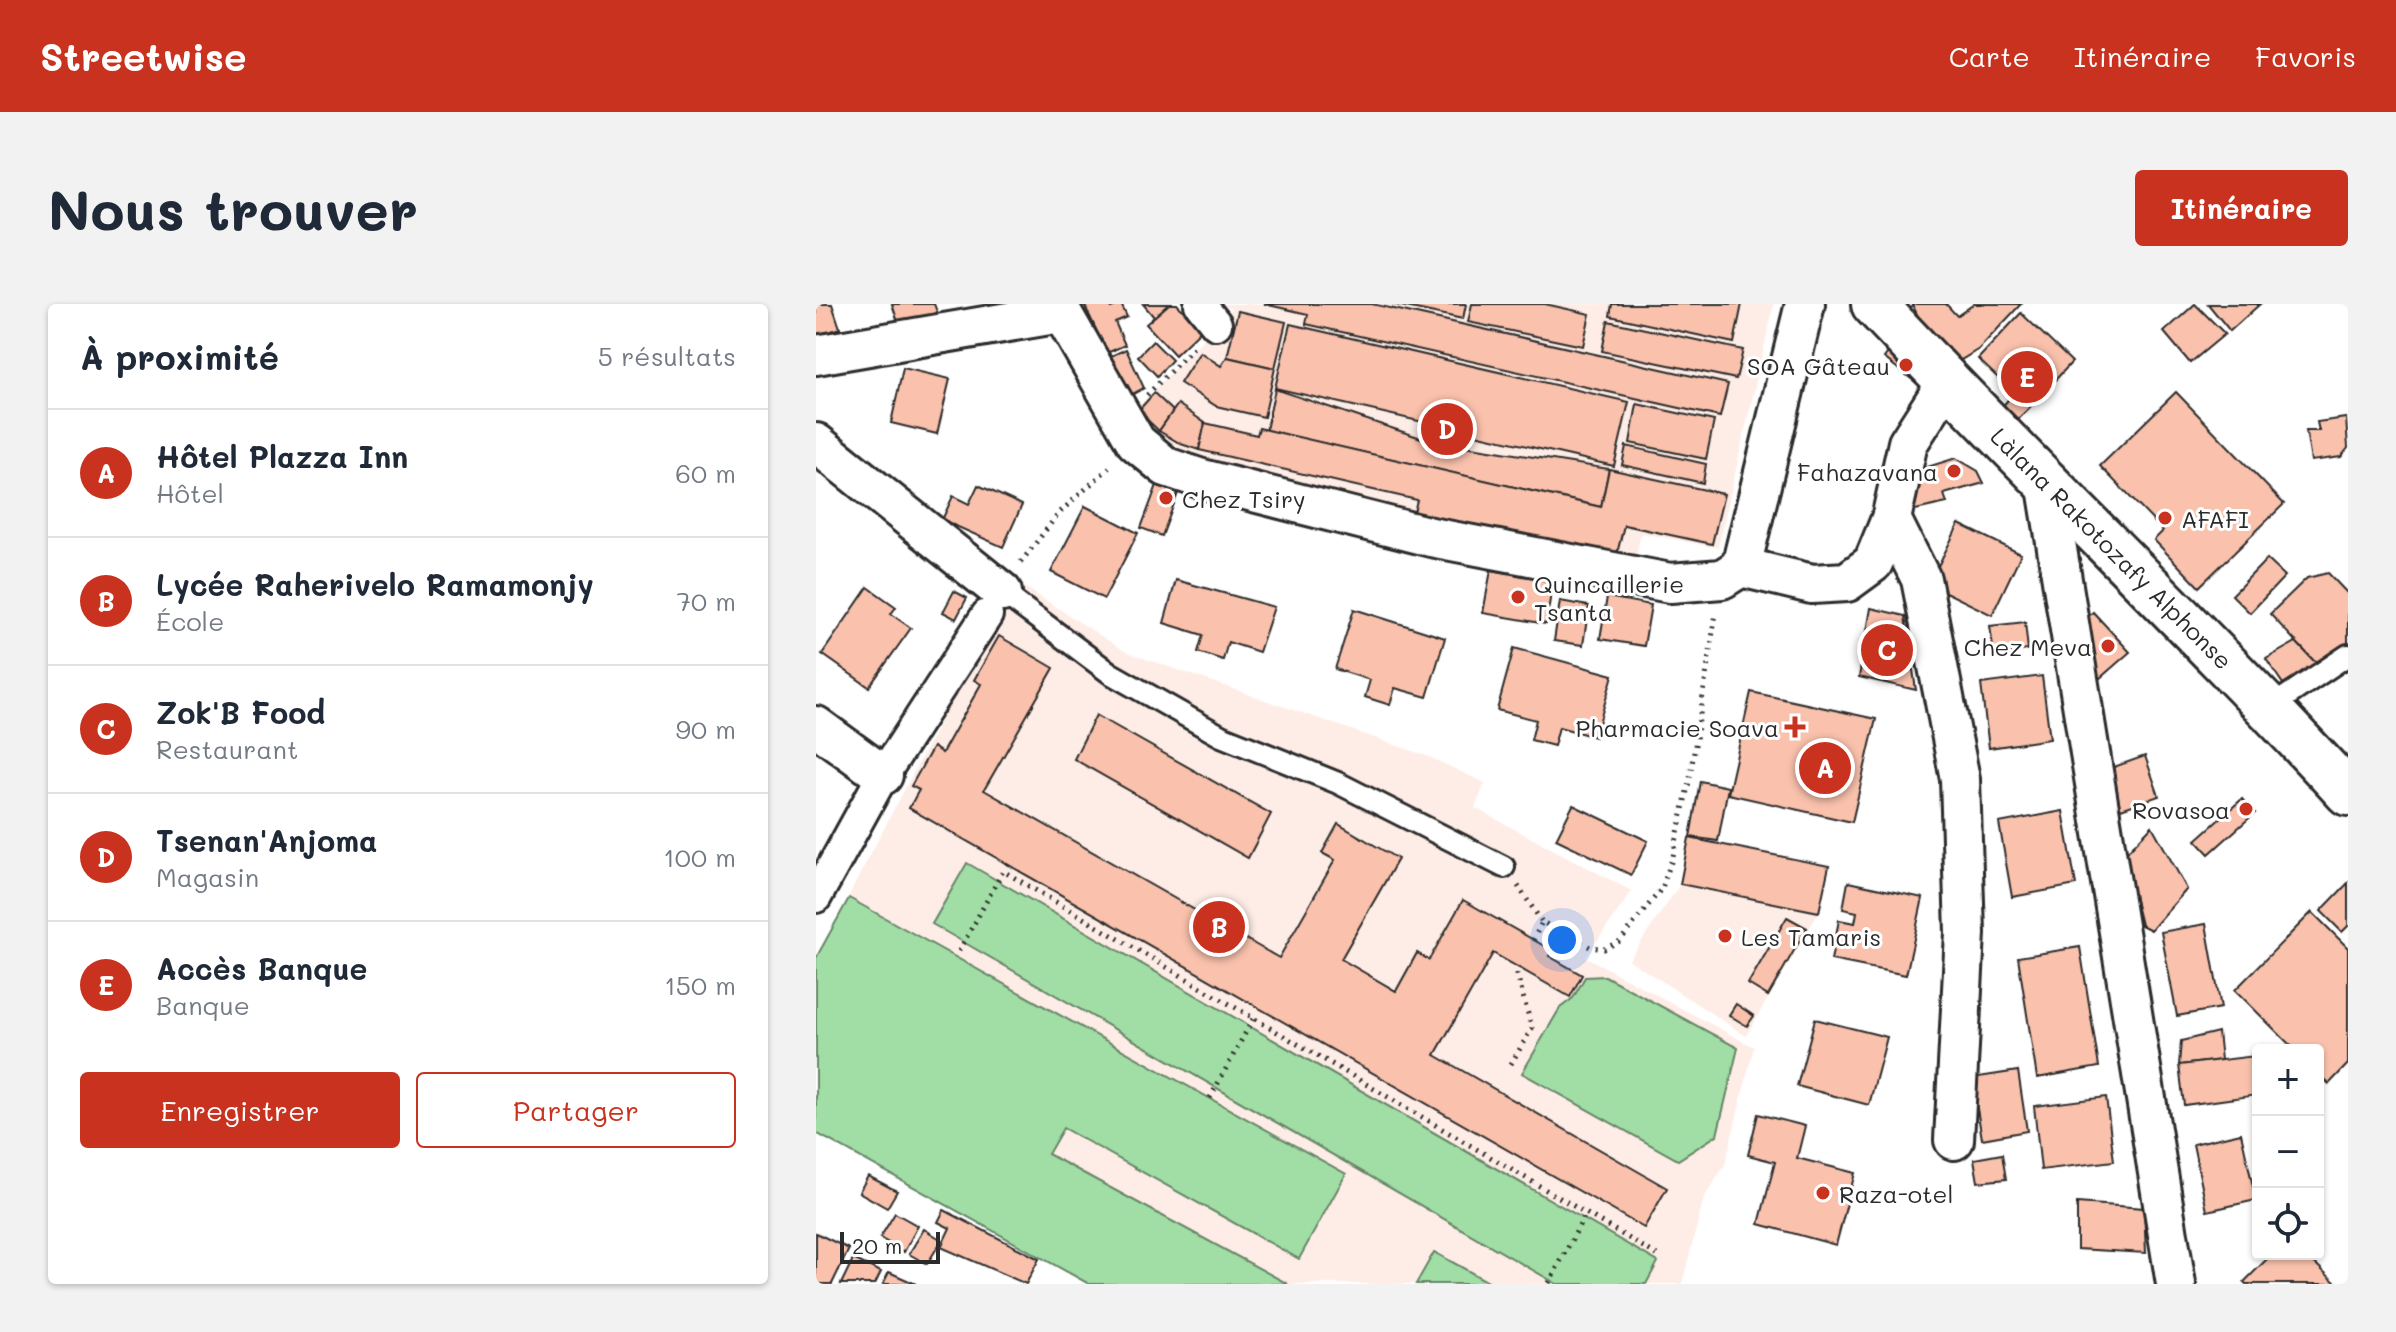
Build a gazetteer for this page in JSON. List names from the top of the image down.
{
  "streets": {
    "street": ["Làlana Rakotozafy Alphonse"]
  },
  "places": {
    "other": [
      "SOA Gâteau",
      "Fahazavana",
      "Chez Tsiry",
      "AFAFI",
      "Quincaillerie Tsanta",
      "Chez Meva",
      "Rovasoa",
      "Les Tamaris",
      "Raza-otel"
    ],
    "health": ["Pharmacie Soava"]
  },
  "scale_bar": "20 m",
  "page": {
    "header": "Streetwise",
    "nav": ["Carte", "Itinéraire", "Favoris"],
    "buttons": [
      "Itinéraire",
      ["Enregistrer", "Partager"]
    ],
    "title": "Nous trouver",
    "heading": ["À proximité", "5 résultats"],
    "pins": [
      "E",
      "D",
      "C",
      "A",
      "B"
    ],
    "list": [
      {
        "mark": "A",
        "name": "Hôtel Plazza Inn",
        "note": "Hôtel",
        "value": "60 m"
      },
      {
        "mark": "B",
        "name": "Lycée Raherivelo Ramamonjy",
        "note": "École",
        "value": "70 m"
      },
      {
        "mark": "C",
        "name": "Zok'B Food",
        "note": "Restaurant",
        "value": "90 m"
      },
      {
        "mark": "D",
        "name": "Tsenan'Anjoma",
        "note": "Magasin",
        "value": "100 m"
      },
      {
        "mark": "E",
        "name": "Accès Banque",
        "note": "Banque",
        "value": "150 m"
      }
    ],
    "map_buttons": ["+", "−"],
    "scale": "20 m"
  }
}
